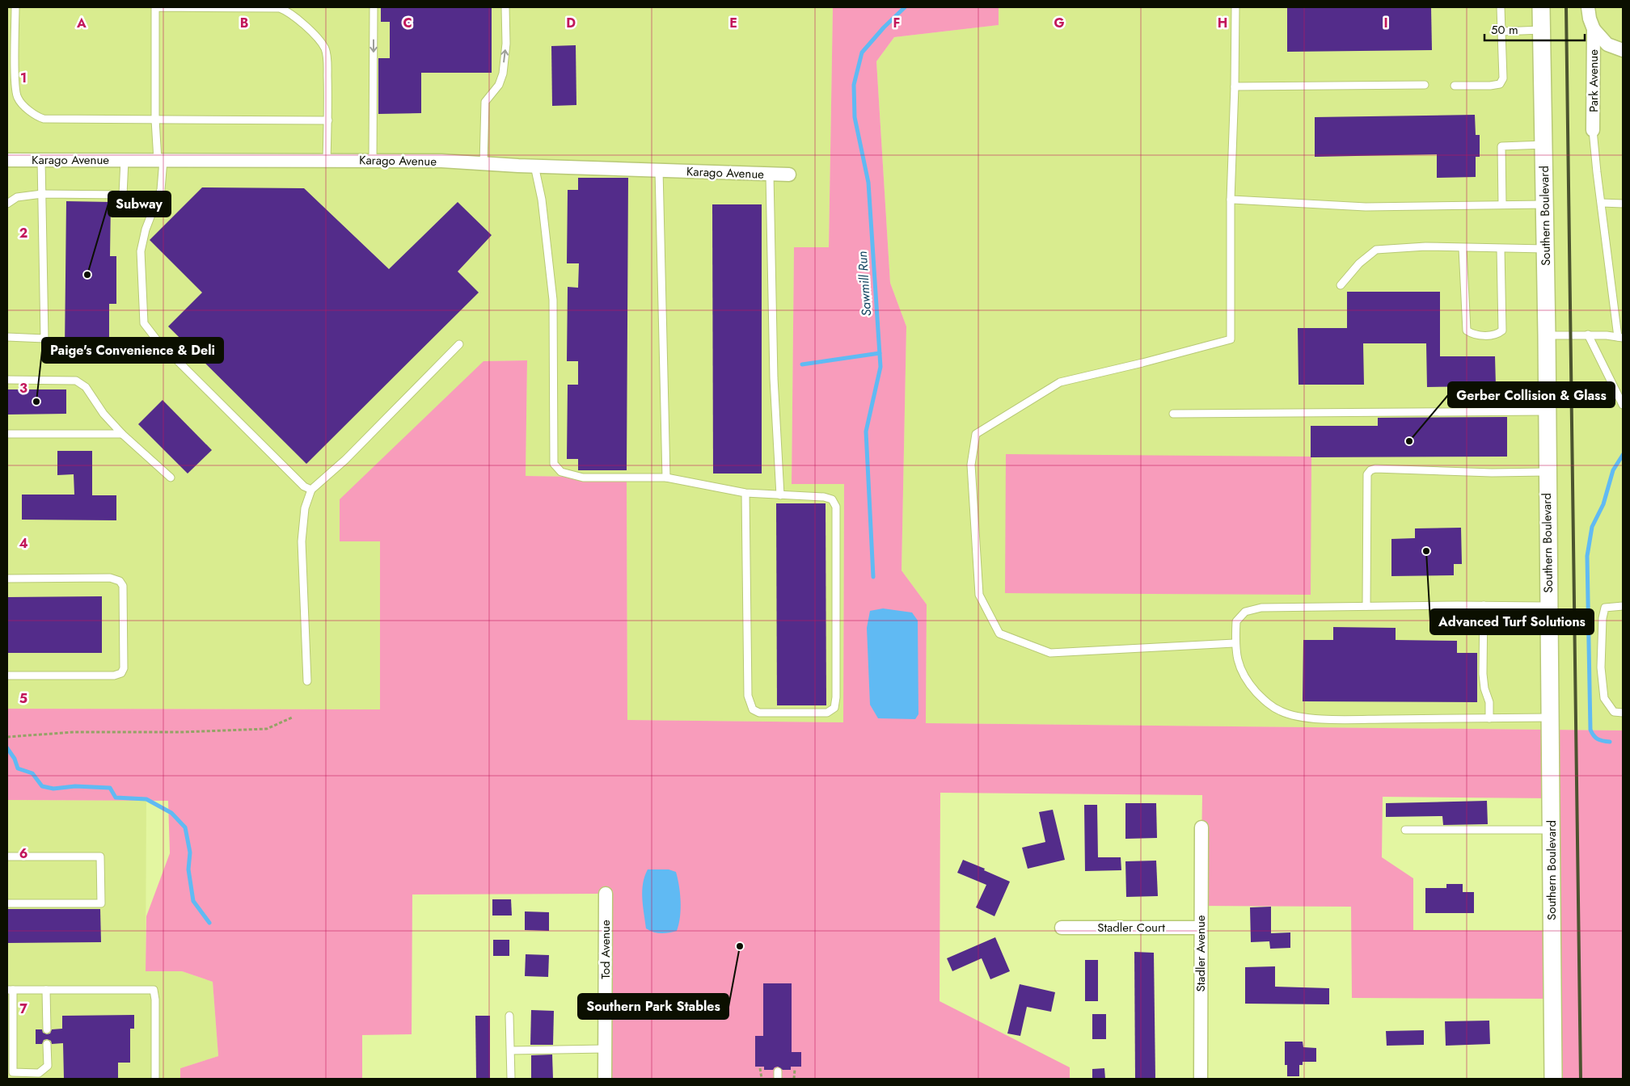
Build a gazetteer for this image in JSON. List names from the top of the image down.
{
  "streets": {
    "street": [
      "Park Avenue",
      "Karago Avenue",
      "Southern Boulevard",
      "Stadler Court",
      "Tod Avenue",
      "Stadler Avenue"
    ]
  },
  "crossings": [
    ["Stadler Court", "Stadler Avenue"]
  ],
  "water": ["Sawmill Run"],
  "places": [
    "Subway",
    "Paige's Convenience & Deli",
    "Gerber Collision & Glass",
    "Advanced Turf Solutions",
    "Southern Park Stables"
  ],
  "scale_bar": "50 m",
  "grid": {
    "columns": [
      "A",
      "B",
      "C",
      "D",
      "E",
      "F",
      "G",
      "H",
      "I"
    ],
    "rows": [
      "1",
      "2",
      "3",
      "4",
      "5",
      "6",
      "7"
    ]
  }
}
